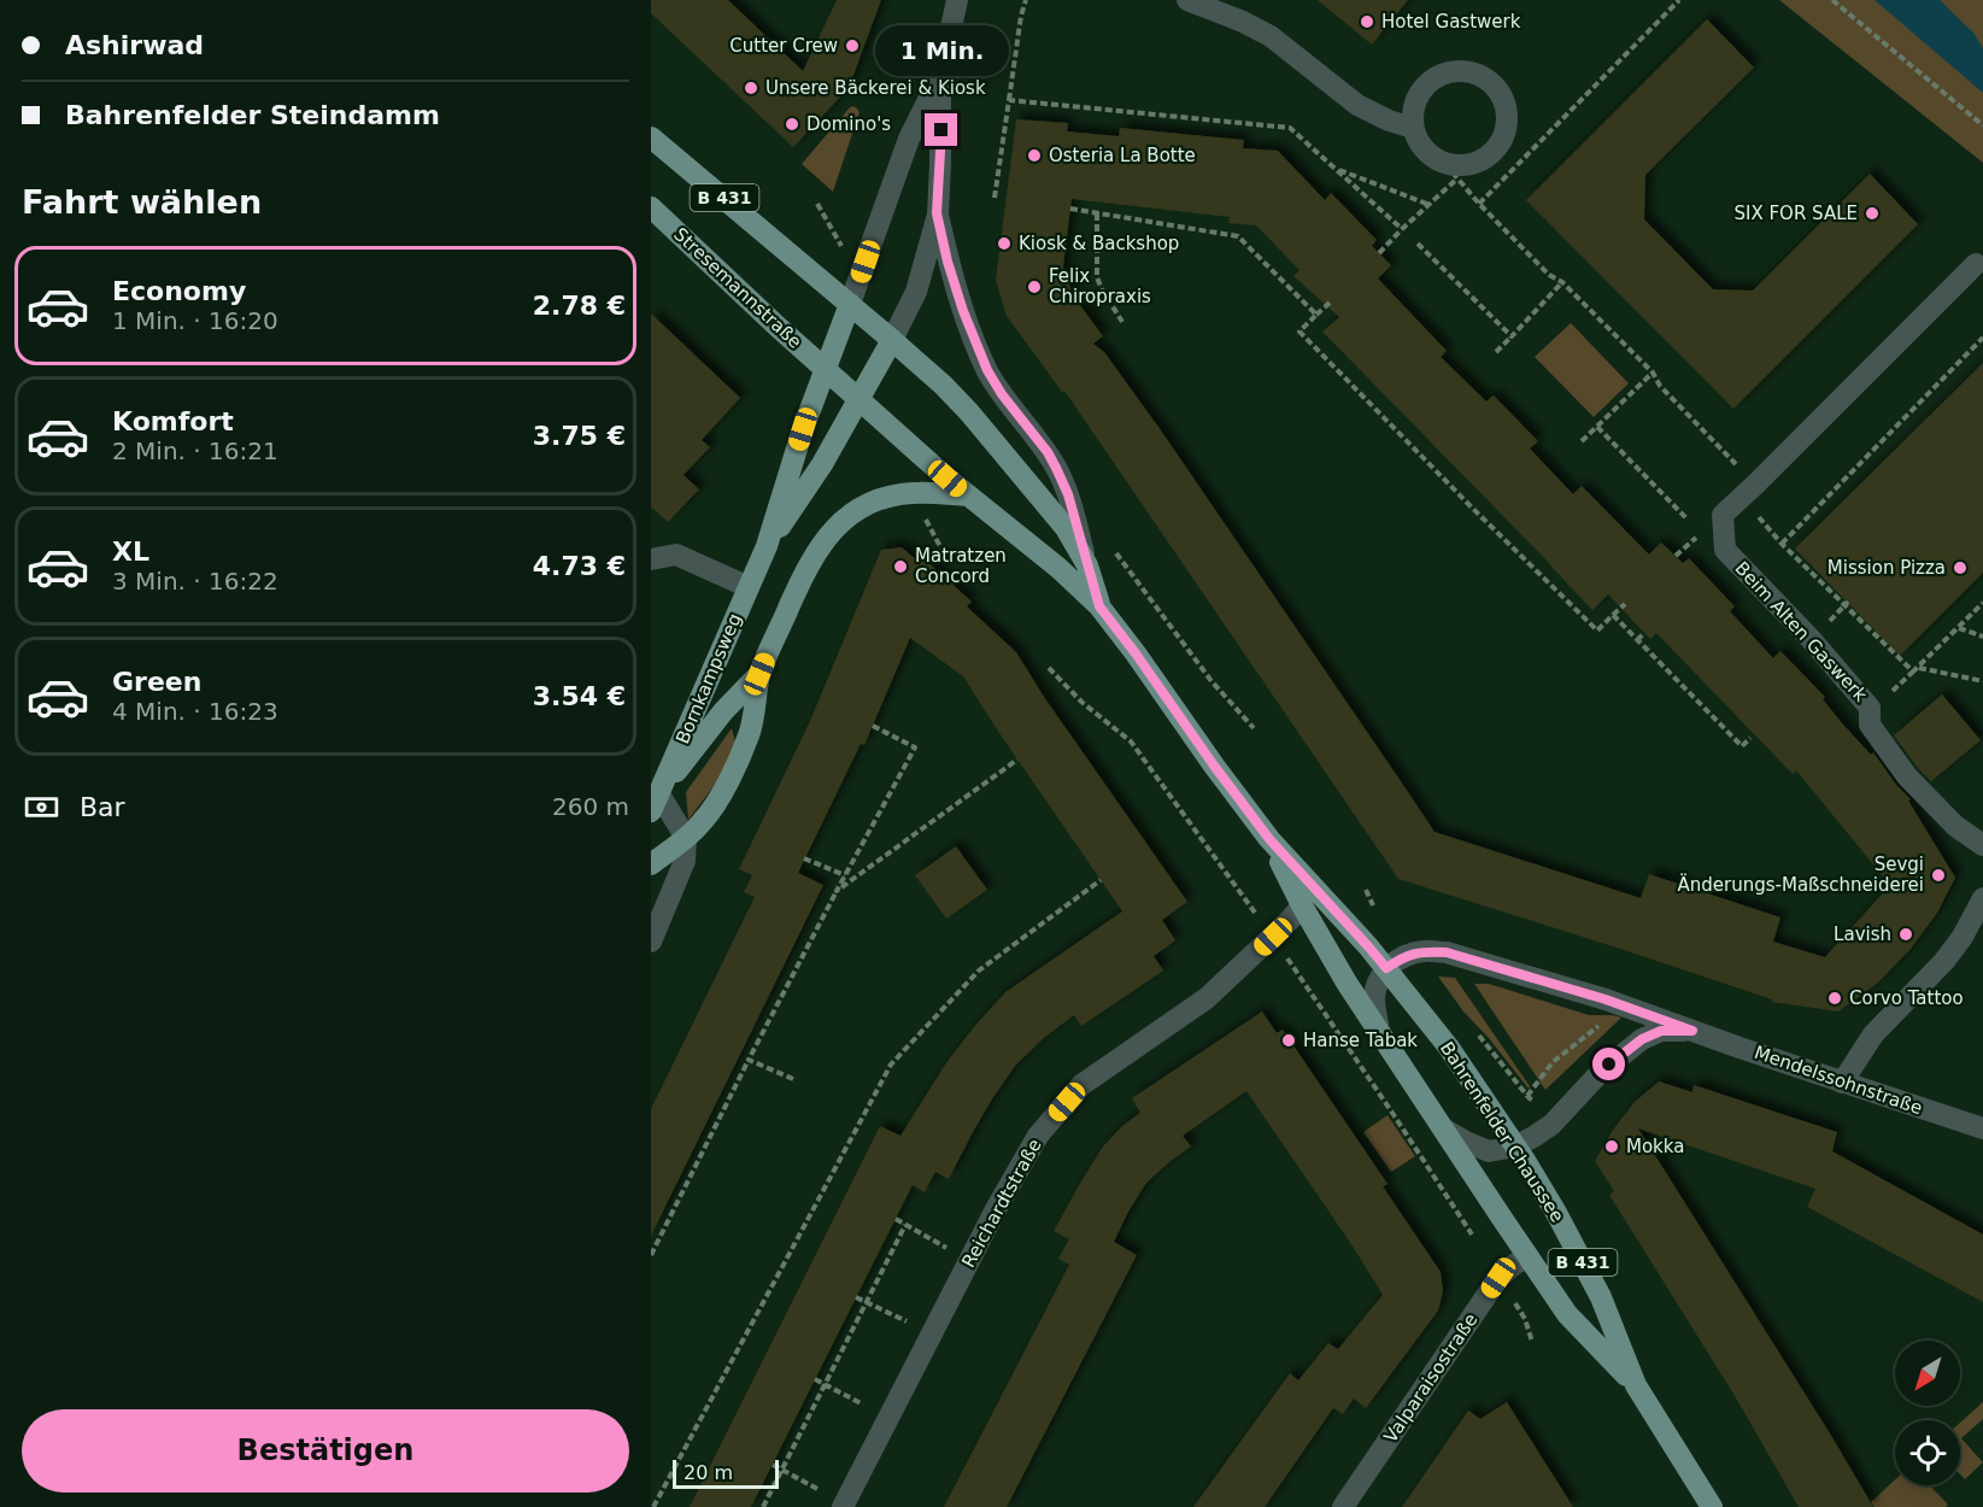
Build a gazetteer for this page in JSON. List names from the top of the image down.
{
  "streets": {
    "main road": [
      "B 431",
      "Stresemannstraße",
      "Bornkampsweg",
      "Bahrenfelder Chaussee"
    ],
    "street": [
      "Beim Alten Gaswerk",
      "Mendelssohnstraße",
      "Reichardtstraße",
      "Valparaisostraße"
    ]
  },
  "crossings": [
    ["B 431", "Bornkampsweg"],
    ["B 431", "Bahrenfelder Chaussee"],
    ["Stresemannstraße", "Bornkampsweg"],
    ["Stresemannstraße", "Bahrenfelder Chaussee"],
    ["Bornkampsweg", "Bahrenfelder Chaussee"],
    ["Mendelssohnstraße", "Bahrenfelder Chaussee"],
    ["Bahrenfelder Chaussee", "Reichardtstraße"],
    ["Bahrenfelder Chaussee", "Valparaisostraße"]
  ],
  "places": [
    "Hotel Gastwerk",
    "Cutter Crew",
    "Unsere Bäckerei & Kiosk",
    "Domino's",
    "Osteria La Botte",
    "SIX FOR SALE",
    "Kiosk & Backshop",
    "Felix Chiropraxis",
    "Matratzen Concord",
    "Mission Pizza",
    "Sevgi Änderungs-Maßschneiderei",
    "Lavish",
    "Corvo Tattoo",
    "Hanse Tabak",
    "Mokka"
  ],
  "scale_bar": "20 m",
  "north": "bottom left",
  "page": {
    "banner": ["Ashirwad", "Bahrenfelder Steindamm"],
    "bubble": "1 Min.",
    "heading": "Fahrt wählen",
    "list": [
      {
        "name": "Economy",
        "note": "1 Min. · 16:20",
        "value": "2.78 €"
      },
      {
        "name": "Komfort",
        "note": "2 Min. · 16:21",
        "value": "3.75 €"
      },
      {
        "name": "XL",
        "note": "3 Min. · 16:22",
        "value": "4.73 €"
      },
      {
        "name": "Green",
        "note": "4 Min. · 16:23",
        "value": "3.54 €"
      }
    ],
    "pay": ["Bar", "260 m"],
    "buttons": "Bestätigen",
    "scale": "20 m"
  }
}
